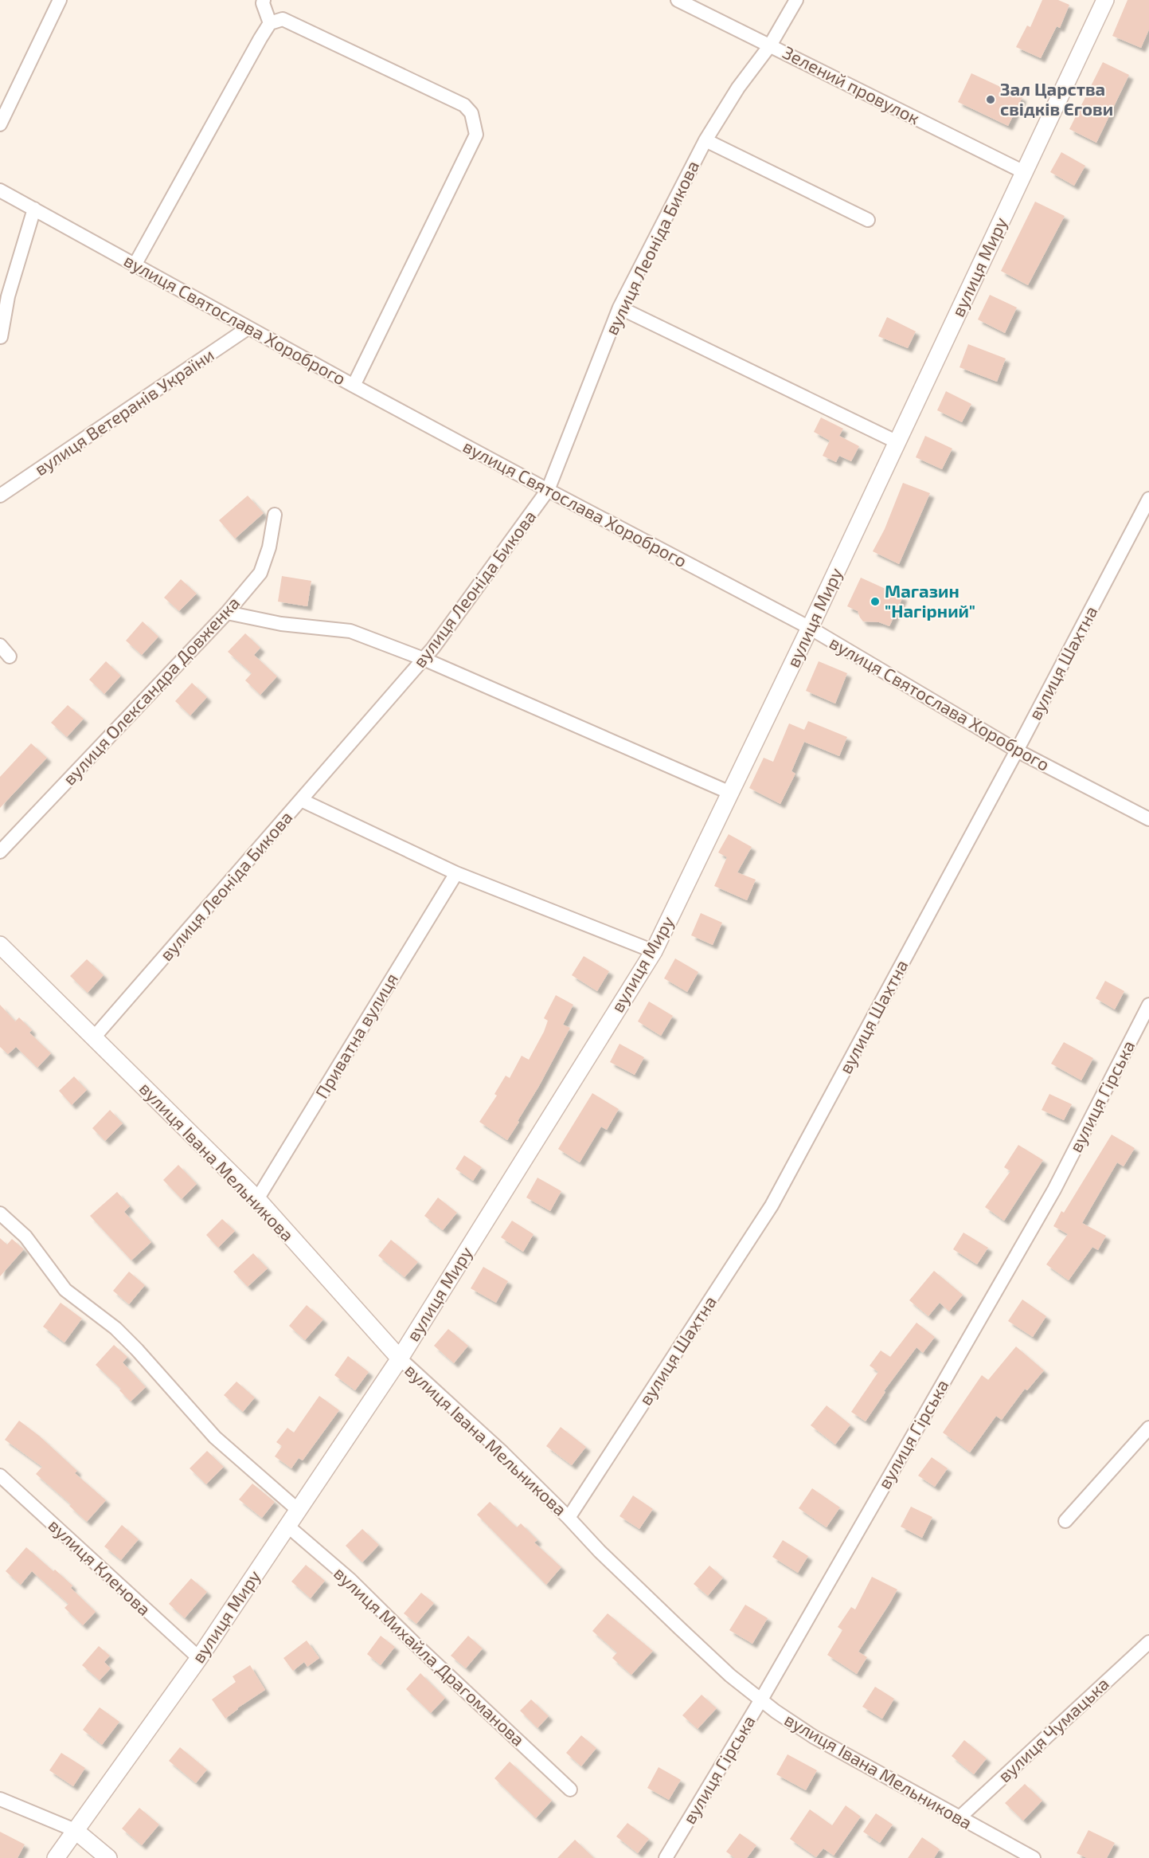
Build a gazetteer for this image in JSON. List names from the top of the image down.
{
  "streets": {
    "street": [
      "Зелений провулок",
      "вулиця Леоніда Бикова",
      "вулиця Миру",
      "вулиця Святослава Хороброго",
      "вулиця Ветеранів України",
      "вулиця Шахтна",
      "вулиця Олександра Довженка",
      "Приватна вулиця",
      "вулиця Гірська",
      "вулиця Івана Мельникова",
      "вулиця Кленова",
      "вулиця Михайла Драгоманова",
      "вулиця Чумацька"
    ]
  },
  "crossings": [
    ["Зелений провулок", "вулиця Леоніда Бикова"],
    ["Зелений провулок", "вулиця Миру"],
    ["вулиця Леоніда Бикова", "вулиця Святослава Хороброго"],
    ["вулиця Леоніда Бикова", "вулиця Івана Мельникова"],
    ["вулиця Миру", "вулиця Святослава Хороброго"],
    ["вулиця Миру", "вулиця Івана Мельникова"],
    ["вулиця Миру", "вулиця Кленова"],
    ["вулиця Миру", "вулиця Михайла Драгоманова"],
    ["вулиця Святослава Хороброго", "вулиця Ветеранів України"],
    ["вулиця Святослава Хороброго", "вулиця Шахтна"],
    ["вулиця Шахтна", "вулиця Івана Мельникова"],
    ["Приватна вулиця", "вулиця Івана Мельникова"],
    ["вулиця Гірська", "вулиця Івана Мельникова"],
    ["вулиця Івана Мельникова", "вулиця Чумацька"]
  ],
  "places": ["Зал Царства свідків Єгови", "Магазин \"Нагірний\""]
}
